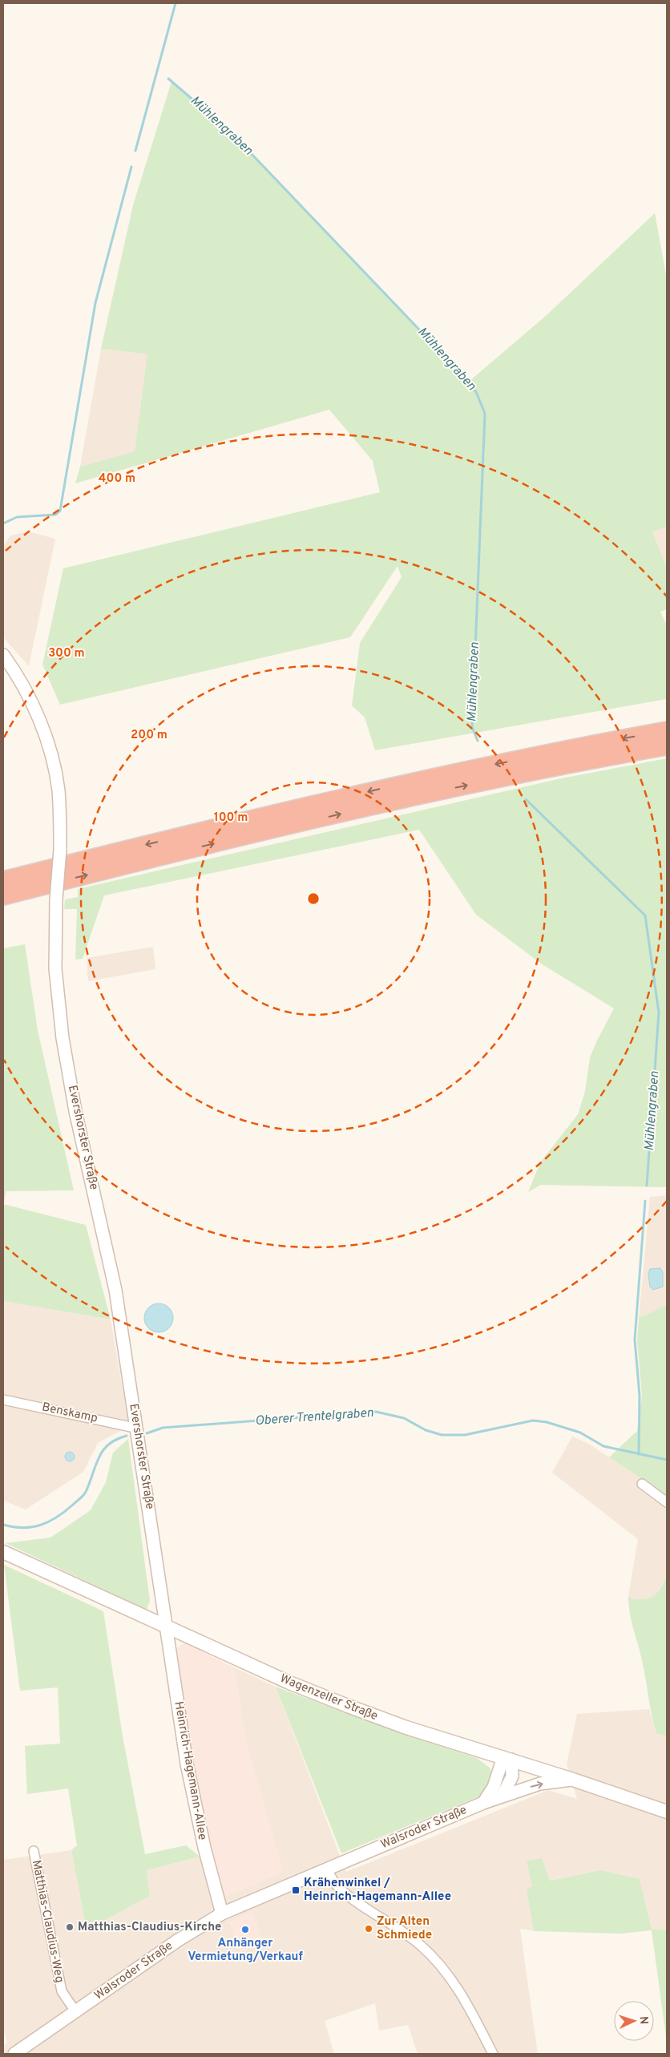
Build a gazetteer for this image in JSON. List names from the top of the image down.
{
  "streets": {
    "main road": ["Wagenzeller Straße"],
    "street": [
      "Evershorster Straße",
      "Benskamp",
      "Heinrich-Hagemann-Allee",
      "Walsroder Straße",
      "Matthias-Claudius-Weg"
    ]
  },
  "crossings": [
    ["Evershorster Straße", "Benskamp"],
    ["Evershorster Straße", "Wagenzeller Straße"],
    ["Evershorster Straße", "Heinrich-Hagemann-Allee"],
    ["Wagenzeller Straße", "Heinrich-Hagemann-Allee"],
    ["Wagenzeller Straße", "Walsroder Straße"],
    ["Heinrich-Hagemann-Allee", "Walsroder Straße"],
    ["Walsroder Straße", "Matthias-Claudius-Weg"]
  ],
  "water": ["Mühlengraben", "Oberer Trentelgraben"],
  "places": {
    "transit": ["Krähenwinkel / Heinrich-Hagemann-Allee"],
    "other": ["Matthias-Claudius-Kirche", "Zur Alten Schmiede", "Anhänger Vermietung/Verkauf"]
  },
  "north": "right",
  "rings": [
    "400 m",
    "300 m",
    "200 m",
    "100 m"
  ]
}
